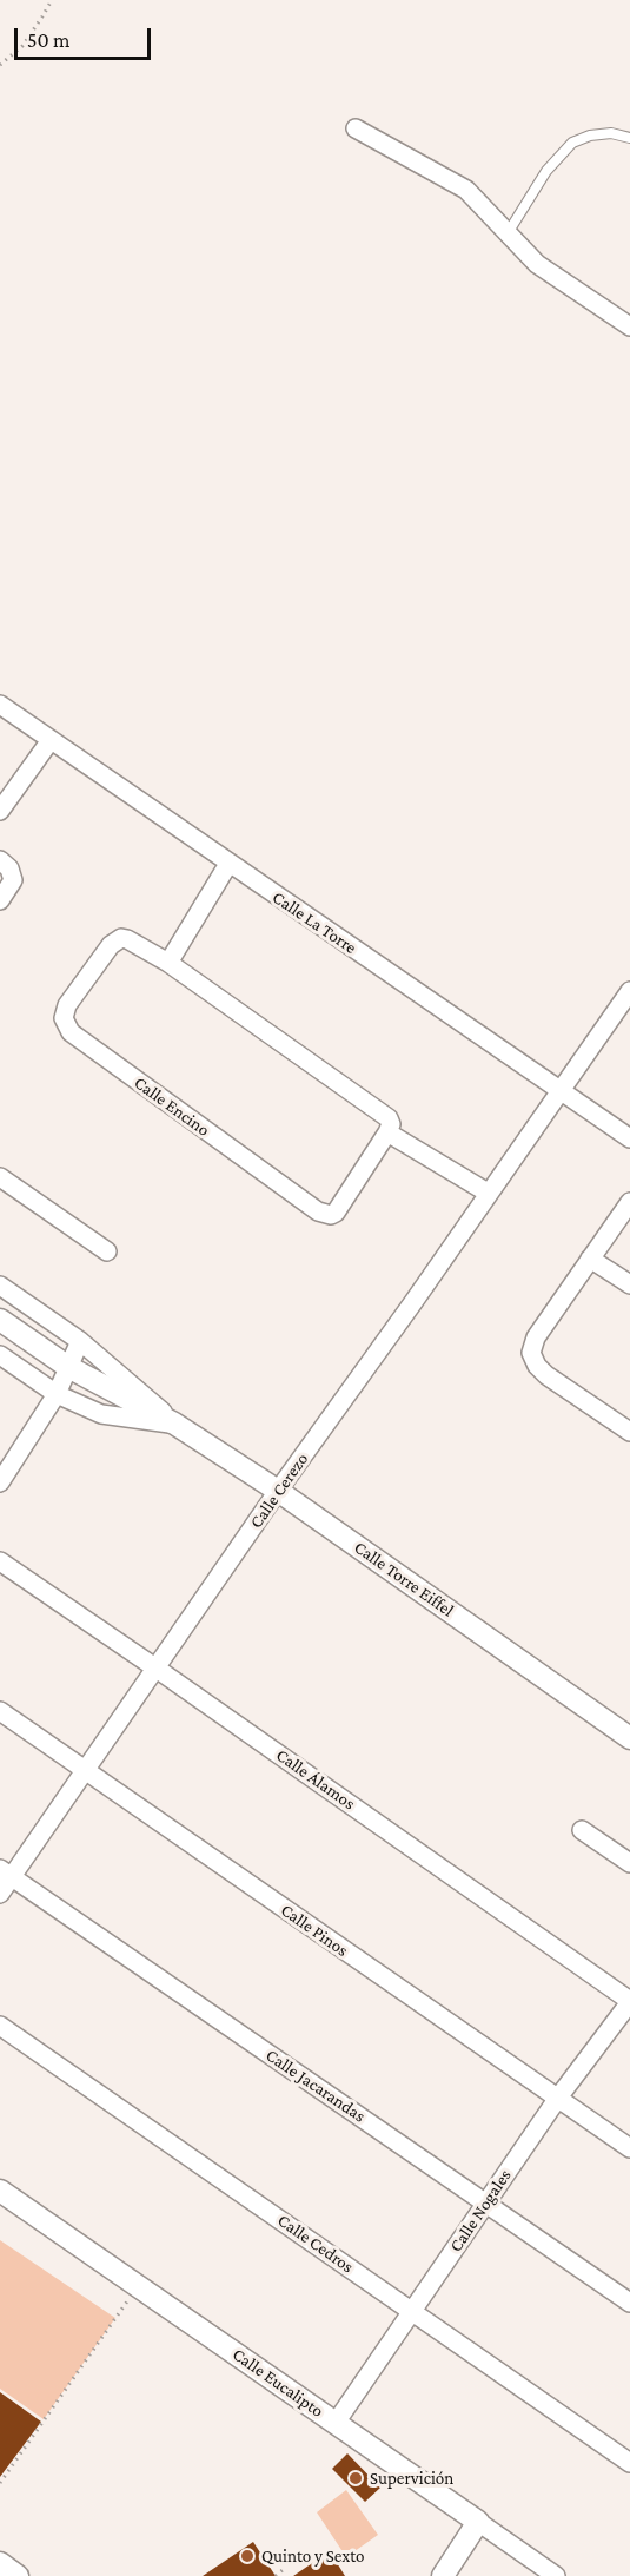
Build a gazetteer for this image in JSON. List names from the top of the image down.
{
  "streets": {
    "street": [
      "Calle La Torre",
      "Calle Encino",
      "Calle Cerezo",
      "Calle Torre Eiffel",
      "Calle Álamos",
      "Calle Pinos",
      "Calle Jacarandas",
      "Calle Nogales",
      "Calle Cedros",
      "Calle Eucalipto"
    ]
  },
  "crossings": [
    ["Calle La Torre", "Calle Cerezo"],
    ["Calle Cerezo", "Calle Torre Eiffel"],
    ["Calle Cerezo", "Calle Álamos"],
    ["Calle Cerezo", "Calle Pinos"],
    ["Calle Cerezo", "Calle Jacarandas"],
    ["Calle Álamos", "Calle Nogales"],
    ["Calle Pinos", "Calle Nogales"],
    ["Calle Jacarandas", "Calle Nogales"],
    ["Calle Nogales", "Calle Cedros"],
    ["Calle Nogales", "Calle Eucalipto"]
  ],
  "places": ["Supervición", "Quinto y Sexto"],
  "scale_bar": "50 m"
}
